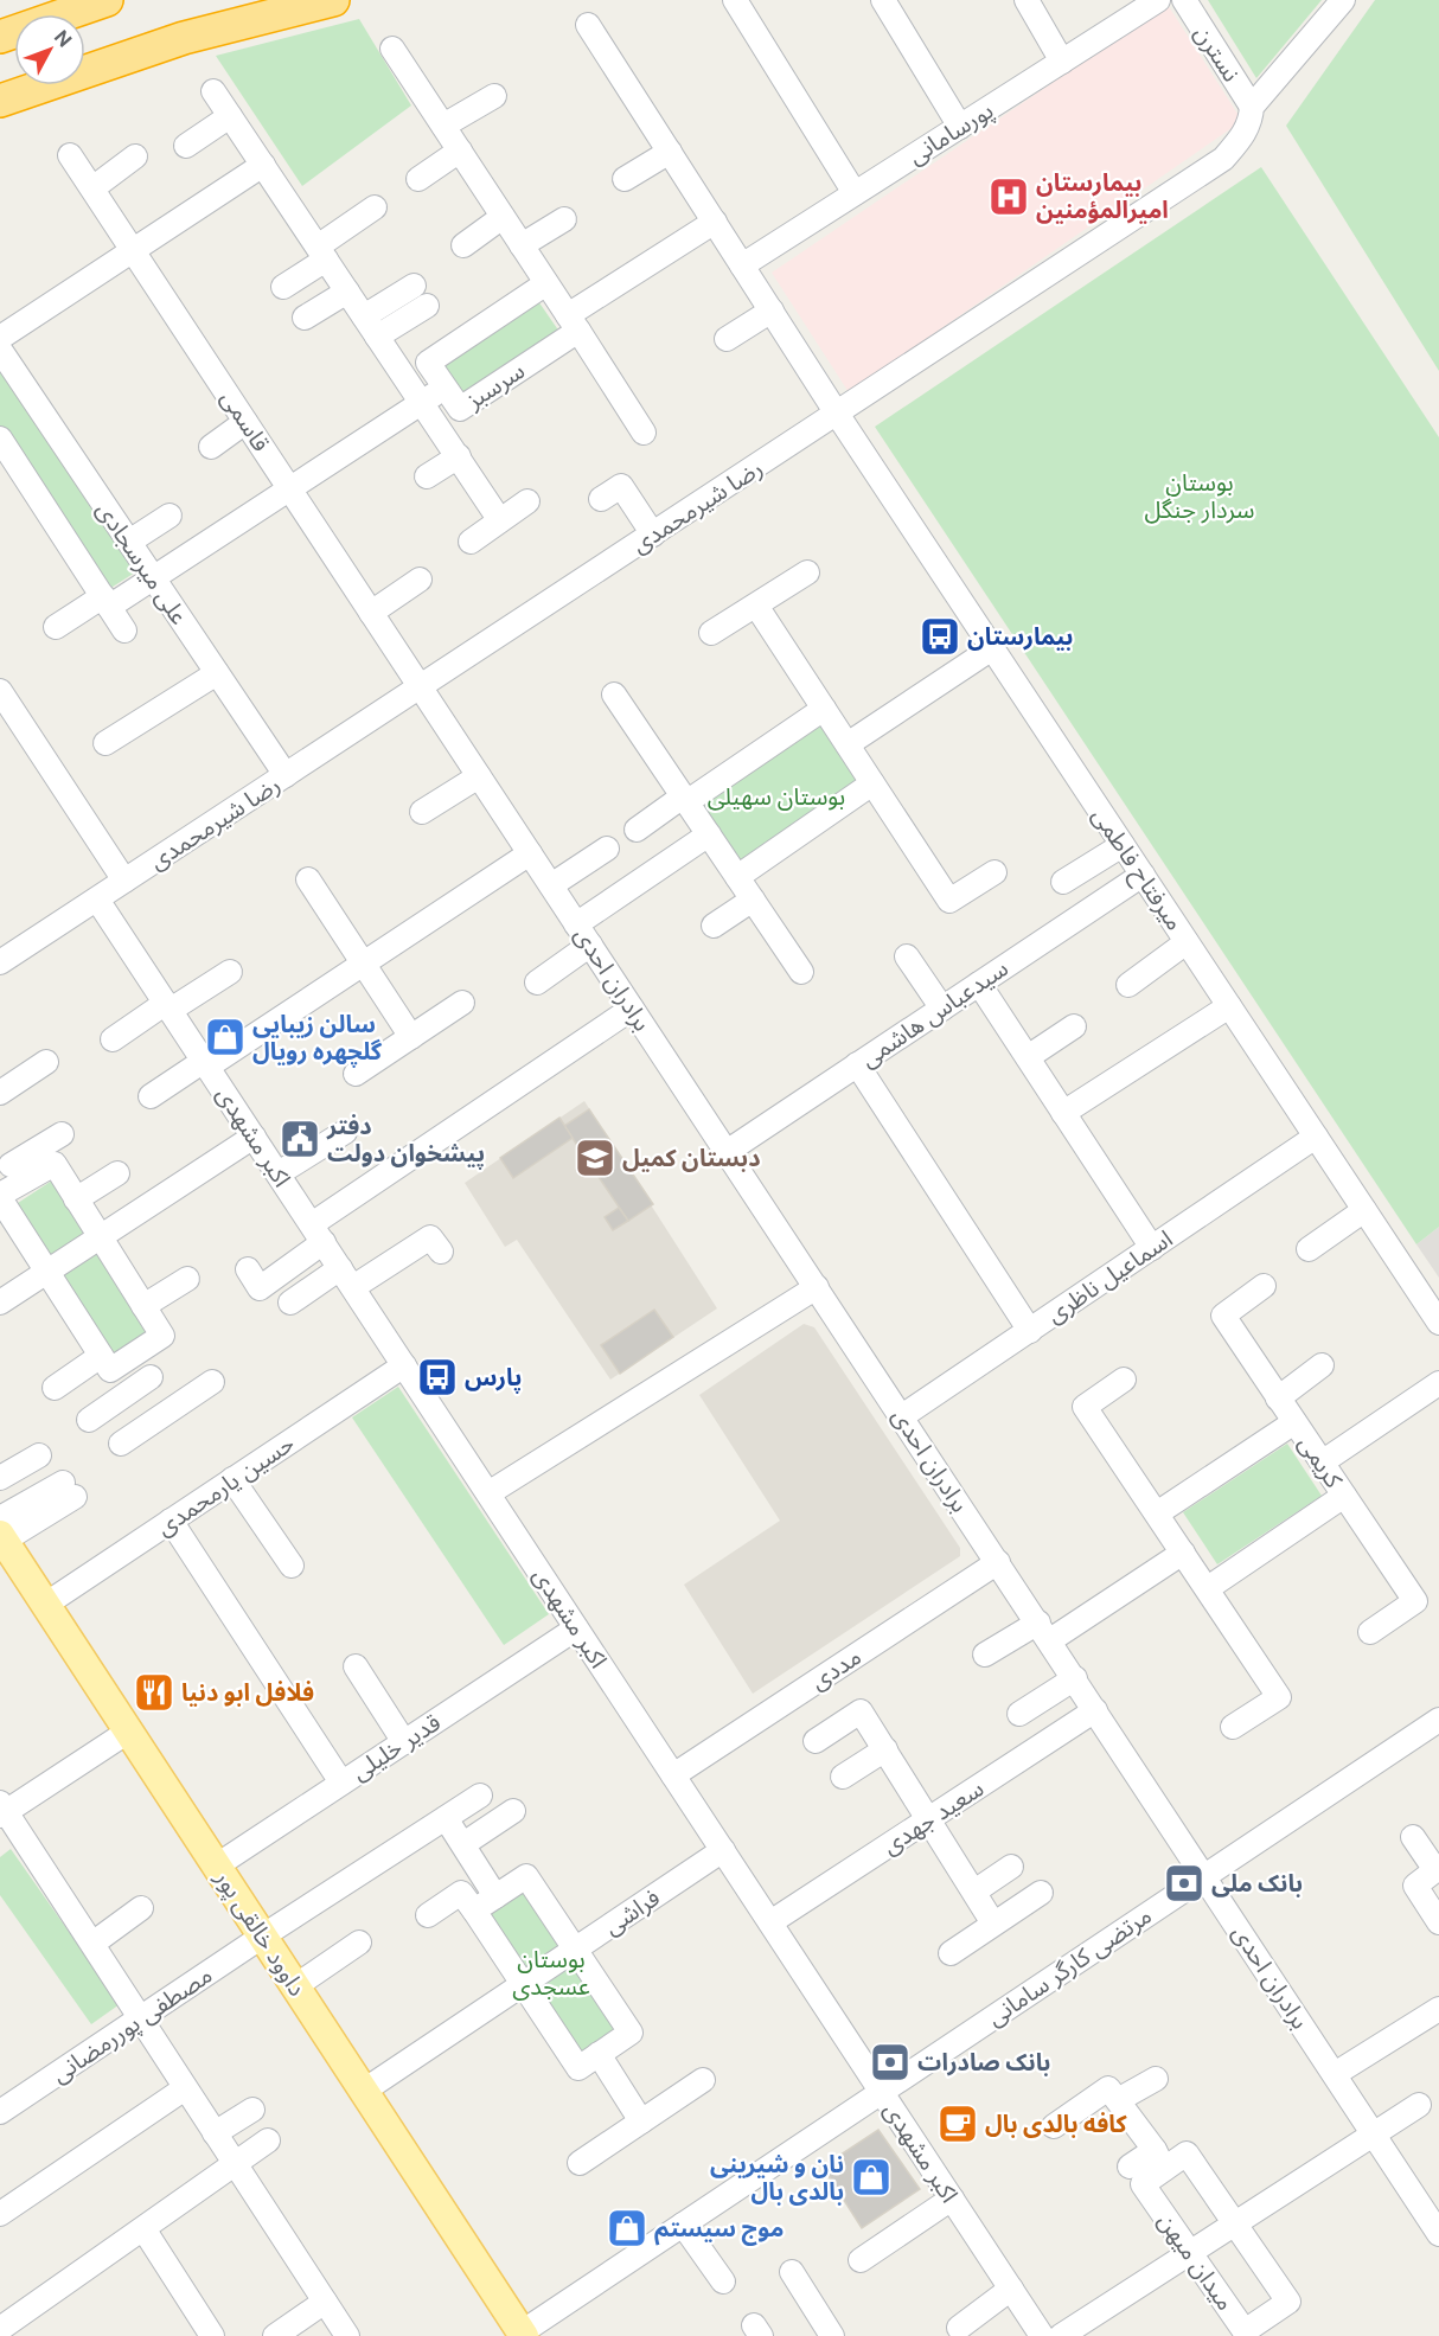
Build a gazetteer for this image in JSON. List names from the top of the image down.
{
  "streets": {
    "main road": ["داوود خالقی پور"],
    "street": [
      "نسترن",
      "پورسامانی",
      "سرسبز",
      "قاسمی",
      "رضا شیرمحمدی",
      "علی میرسجادی",
      "میرفتاح فاطمی",
      "برادران احدی",
      "سیدعباس هاشمی",
      "اکبر مشهدی",
      "اسماعیل ناظری",
      "کریمی",
      "حسین یارمحمدی",
      "مددی",
      "قدیر خلیلی",
      "سعید جهدی",
      "فراشی",
      "مرتضی کارگر سامانی",
      "مصطفی پوررمضانی",
      "میدان میهن"
    ]
  },
  "crossings": [
    ["نسترن", "رضا شیرمحمدی"],
    ["قاسمی", "رضا شیرمحمدی"],
    ["قاسمی", "برادران احدی"],
    ["رضا شیرمحمدی", "علی میرسجادی"],
    ["رضا شیرمحمدی", "میرفتاح فاطمی"],
    ["رضا شیرمحمدی", "برادران احدی"],
    ["رضا شیرمحمدی", "اکبر مشهدی"],
    ["میرفتاح فاطمی", "سیدعباس هاشمی"],
    ["میرفتاح فاطمی", "اسماعیل ناظری"],
    ["برادران احدی", "سیدعباس هاشمی"],
    ["برادران احدی", "اسماعیل ناظری"],
    ["برادران احدی", "مددی"],
    ["برادران احدی", "سعید جهدی"],
    ["برادران احدی", "مرتضی کارگر سامانی"],
    ["اکبر مشهدی", "حسین یارمحمدی"],
    ["اکبر مشهدی", "مددی"],
    ["اکبر مشهدی", "قدیر خلیلی"],
    ["اکبر مشهدی", "سعید جهدی"],
    ["اکبر مشهدی", "فراشی"],
    ["اکبر مشهدی", "مرتضی کارگر سامانی"],
    ["حسین یارمحمدی", "داوود خالقی پور"],
    ["قدیر خلیلی", "داوود خالقی پور"],
    ["فراشی", "داوود خالقی پور"],
    ["داوود خالقی پور", "مرتضی کارگر سامانی"],
    ["داوود خالقی پور", "مصطفی پوررمضانی"]
  ],
  "parks": ["بوستان سردار جنگل", "بوستان سهیلی", "بوستان عسجدی"],
  "places": {
    "hospital": ["بیمارستان امیرالمؤمنین"],
    "bus stop": ["بیمارستان", "پارس"],
    "shop": ["سالن زیبایی گلچهره رویال", "نان و شیرینی بالدی بال", "موج سیستم"],
    "public building": ["دفتر پیشخوان دولت"],
    "school or university": ["دبستان کمیل"],
    "restaurant": ["فلافل ابو دنیا"],
    "bank": ["بانک ملی", "بانک صادرات"],
    "cafe": ["کافه بالدی بال"]
  },
  "north": "top right"
}
